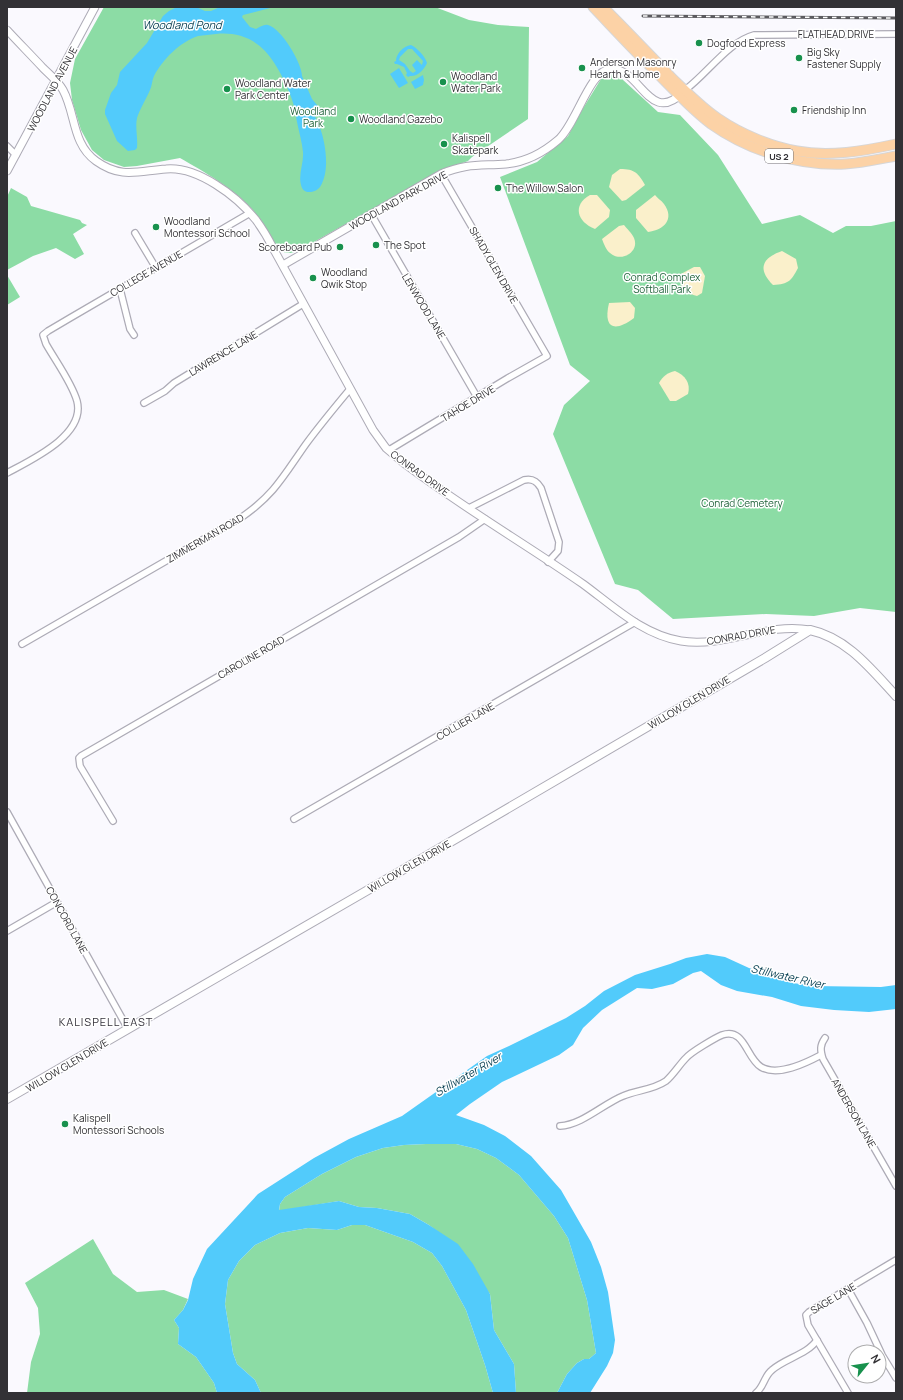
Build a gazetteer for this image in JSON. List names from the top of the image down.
{
  "streets": {
    "highway": ["US 2"],
    "main road": ["CONRAD DRIVE", "WILLOW GLEN DRIVE"],
    "street": [
      "FLATHEAD DRIVE",
      "WOODLAND AVENUE",
      "WOODLAND PARK DRIVE",
      "SHADY GLEN DRIVE",
      "COLLEGE AVENUE",
      "LENWOOD LANE",
      "LAWRENCE LANE",
      "TAHOE DRIVE",
      "ZIMMERMAN ROAD",
      "CAROLINE ROAD",
      "COLLIER LANE",
      "CONCORD LANE",
      "ANDERSON LANE",
      "SAGE LANE"
    ]
  },
  "crossings": [
    ["FLATHEAD DRIVE", "US 2"],
    ["FLATHEAD DRIVE", "WOODLAND PARK DRIVE"],
    ["WOODLAND AVENUE", "CONRAD DRIVE"],
    ["US 2", "WOODLAND PARK DRIVE"],
    ["WOODLAND PARK DRIVE", "SHADY GLEN DRIVE"],
    ["WOODLAND PARK DRIVE", "LENWOOD LANE"],
    ["WOODLAND PARK DRIVE", "CONRAD DRIVE"],
    ["SHADY GLEN DRIVE", "TAHOE DRIVE"],
    ["COLLEGE AVENUE", "CONRAD DRIVE"],
    ["LENWOOD LANE", "TAHOE DRIVE"],
    ["LAWRENCE LANE", "CONRAD DRIVE"],
    ["TAHOE DRIVE", "CONRAD DRIVE"],
    ["CONRAD DRIVE", "ZIMMERMAN ROAD"],
    ["CONRAD DRIVE", "CAROLINE ROAD"],
    ["CONRAD DRIVE", "WILLOW GLEN DRIVE"],
    ["CONRAD DRIVE", "COLLIER LANE"],
    ["WILLOW GLEN DRIVE", "CONCORD LANE"]
  ],
  "districts": ["KALISPELL EAST"],
  "water": ["Woodland Pond", "Stillwater River"],
  "parks": ["Woodland Park", "Conrad Complex Softball Park", "Conrad Cemetery"],
  "places": [
    "Dogfood Express",
    "Big Sky Fastener Supply",
    "Anderson Masonry Hearth & Home",
    "Woodland Water Park",
    "Woodland Water Park Center",
    "Friendship Inn",
    "Woodland Gazebo",
    "Kalispell Skatepark",
    "The Willow Salon",
    "Woodland Montessori School",
    "The Spot",
    "Scoreboard Pub",
    "Woodland Qwik Stop",
    "Kalispell Montessori Schools"
  ],
  "north": "top right"
}
